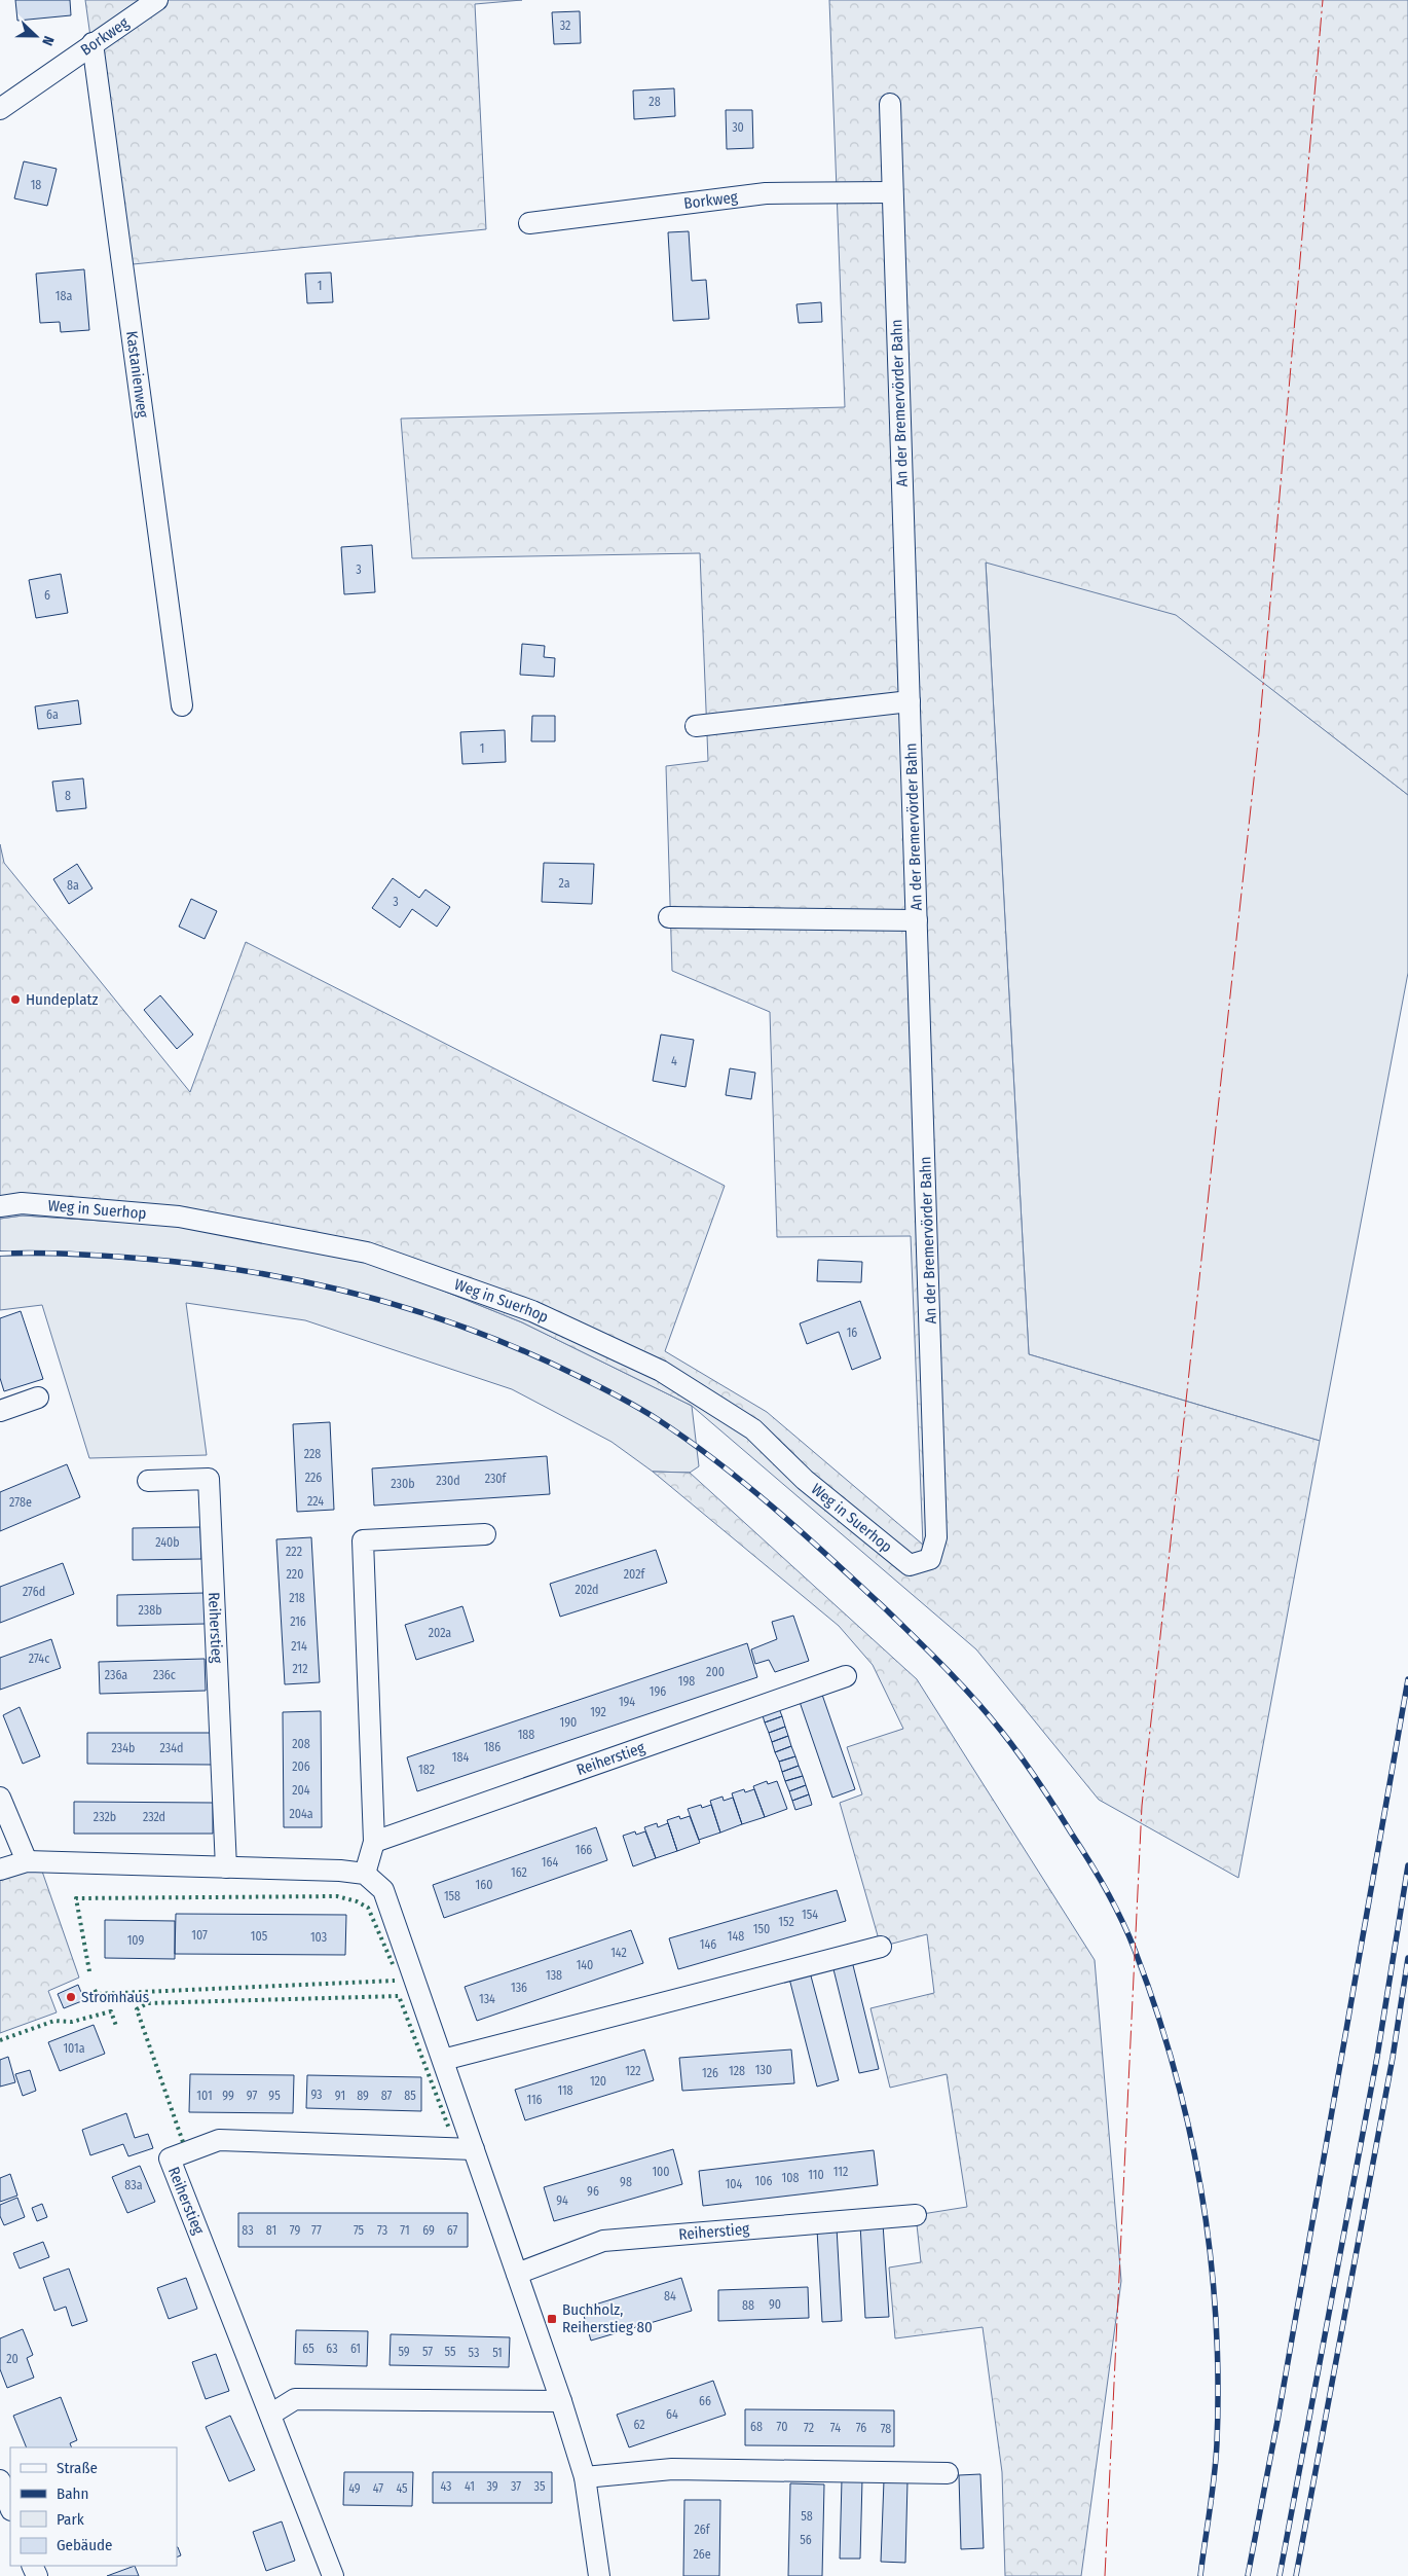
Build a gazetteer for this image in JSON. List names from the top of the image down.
{
  "streets": {
    "street": [
      "Borkweg",
      "Kastanienweg",
      "An der Bremervörder Bahn",
      "Weg in Suerhop",
      "Reiherstieg"
    ]
  },
  "crossings": [
    ["Borkweg", "Kastanienweg"],
    ["Borkweg", "An der Bremervörder Bahn"],
    ["An der Bremervörder Bahn", "Weg in Suerhop"]
  ],
  "places": {
    "other": ["Hundeplatz", "Stromhaus"],
    "transit": ["Buchholz, Reiherstieg 80"]
  },
  "house_numbers": [
    "32",
    "28",
    "30",
    "18",
    "1",
    "18a",
    "3",
    "6",
    "6a",
    "1",
    "8",
    "2a",
    "8a",
    "3",
    "4",
    "16",
    "228",
    "226",
    "230f",
    "230d",
    "230b",
    "224",
    "278e",
    "240b",
    "222",
    "220",
    "202f",
    "202d",
    "276d",
    "218",
    "238b",
    "216",
    "202a",
    "214",
    "274c",
    "212",
    "200",
    "236a",
    "236c",
    "198",
    "196",
    "194",
    "192",
    "190",
    "188",
    "208",
    "186",
    "234b",
    "234d",
    "184",
    "206",
    "182",
    "204",
    "204a",
    "232b",
    "232d",
    "166",
    "164",
    "162",
    "160",
    "158",
    "154",
    "152",
    "150",
    "107",
    "105",
    "148",
    "103",
    "109",
    "146",
    "142",
    "140",
    "138",
    "136",
    "134",
    "101a",
    "130",
    "122",
    "128",
    "126",
    "120",
    "118",
    "93",
    "101",
    "99",
    "97",
    "95",
    "91",
    "89",
    "87",
    "85",
    "116",
    "100",
    "112",
    "110",
    "108",
    "106",
    "98",
    "104",
    "83a",
    "96",
    "94",
    "83",
    "81",
    "79",
    "77",
    "75",
    "73",
    "71",
    "69",
    "67",
    "84",
    "90",
    "88",
    "65",
    "63",
    "61",
    "59",
    "57",
    "55",
    "53",
    "51",
    "20",
    "66",
    "64",
    "62",
    "68",
    "70",
    "72",
    "74",
    "76",
    "78",
    "43",
    "41",
    "39",
    "37",
    "35",
    "49",
    "47",
    "45",
    "58",
    "26f",
    "56",
    "26e"
  ],
  "legend": [
    "Straße",
    "Bahn",
    "Park",
    "Gebäude"
  ],
  "north": "right"
}
